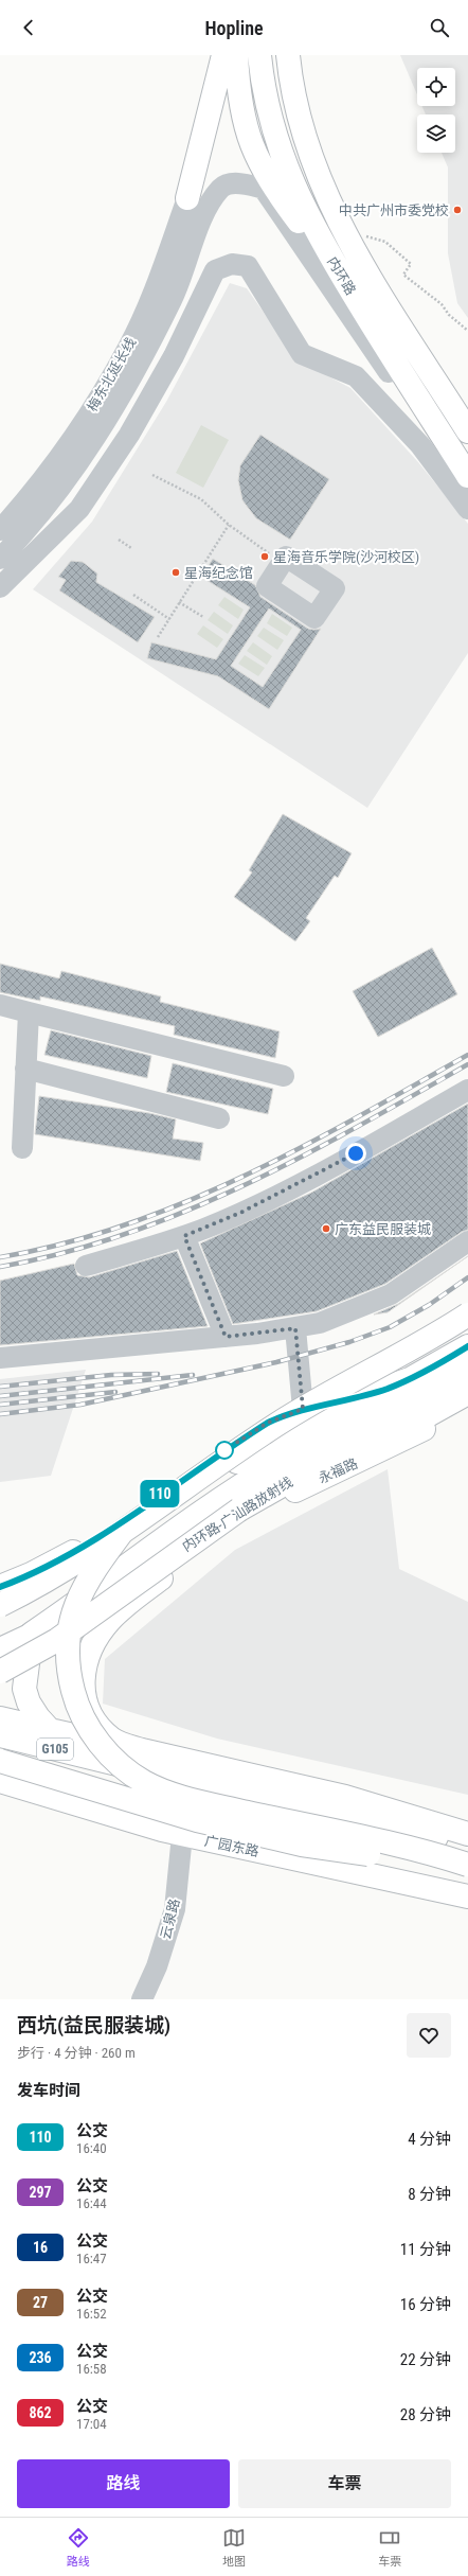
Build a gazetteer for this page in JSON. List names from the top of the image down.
{
  "streets": {
    "main road": [
      "内环路",
      "永福路",
      "内环路-广汕路放射线",
      "G105",
      "广园东路"
    ],
    "street": ["梅东北延长线", "云泉路"]
  },
  "crossings": [
    ["广园东路", "云泉路"]
  ],
  "places": [
    "中共广州市委党校",
    "星海音乐学院(沙河校区)",
    "星海纪念馆",
    "广东益民服装城"
  ],
  "lines": ["bus line 110"],
  "page": {
    "header": "Hopline",
    "on_map": "110",
    "heading": [
      ["西坑(益民服装城)", "步行 · 4 分钟 · 260 m"],
      "发车时间"
    ],
    "list": [
      {
        "mark": "110",
        "name": "公交",
        "note": "16:40",
        "value": "4 分钟"
      },
      {
        "mark": "297",
        "name": "公交",
        "note": "16:44",
        "value": "8 分钟"
      },
      {
        "mark": "16",
        "name": "公交",
        "note": "16:47",
        "value": "11 分钟"
      },
      {
        "mark": "27",
        "name": "公交",
        "note": "16:52",
        "value": "16 分钟"
      },
      {
        "mark": "236",
        "name": "公交",
        "note": "16:58",
        "value": "22 分钟"
      },
      {
        "mark": "862",
        "name": "公交",
        "note": "17:04",
        "value": "28 分钟"
      }
    ],
    "buttons": ["路线", "车票"],
    "tabs": ["路线", "地图", "车票"]
  }
}
